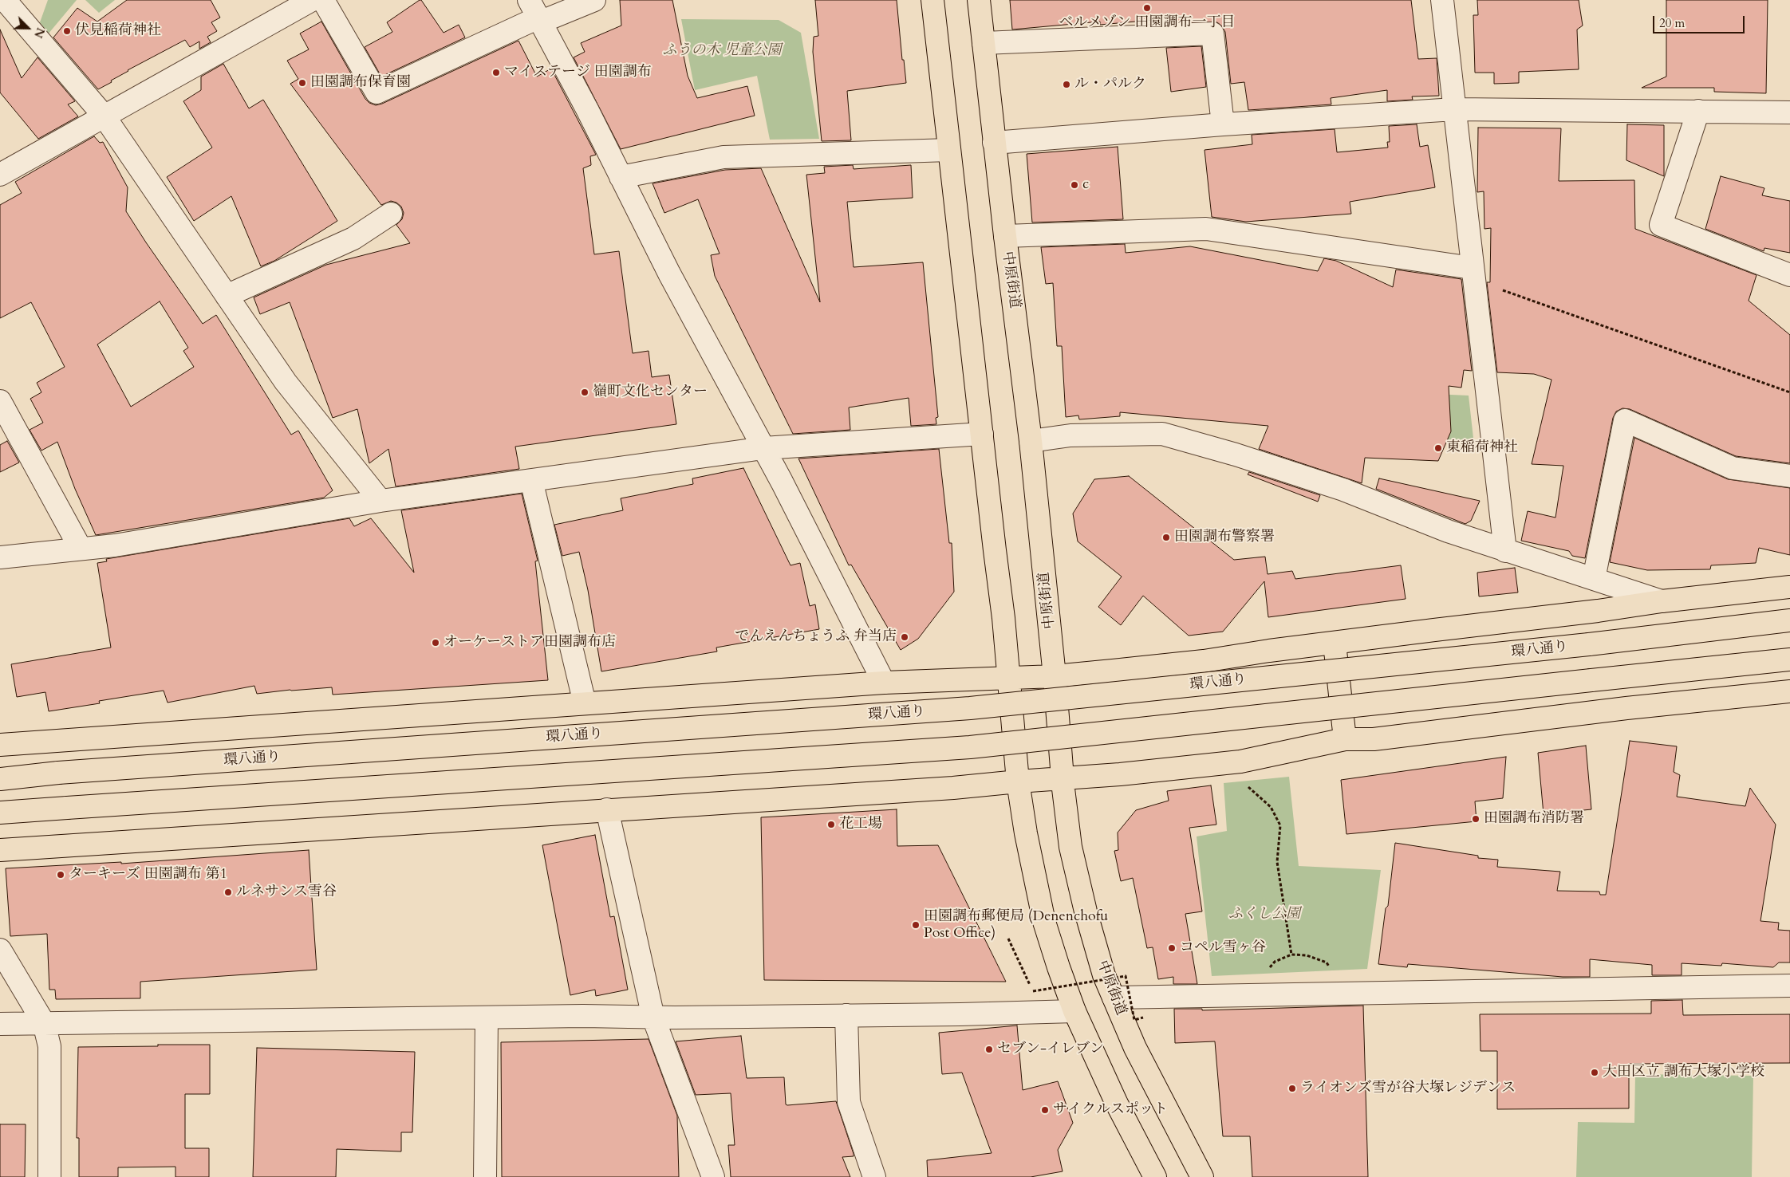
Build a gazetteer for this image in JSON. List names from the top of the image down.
{
  "streets": {
    "main road": ["中原街道", "環八通り"]
  },
  "parks": ["ふうの木 児童公園", "ふくし公園"],
  "places": [
    "ベルメゾン 田園調布一丁目",
    "伏見稲荷神社",
    "マイステージ 田園調布",
    "田園調布保育園",
    "ル・パルク",
    "c",
    "嶺町文化センター",
    "東稲荷神社",
    "田園調布警察署",
    "でんえんちょうふ 弁当店",
    "オーケーストア田園調布店",
    "田園調布消防署",
    "花工場",
    "ターキーズ 田園調布 第1",
    "ルネサンス雪谷",
    "田園調布郵便局 (Denenchofu Post Office)",
    "コペル雪ヶ谷",
    "セブン-イレブン",
    "大田区立 調布大塚小学校",
    "ライオンズ雪が谷大塚レジデンス",
    "サイクルスポット"
  ],
  "scale_bar": "20 m",
  "north": "bottom right"
}
